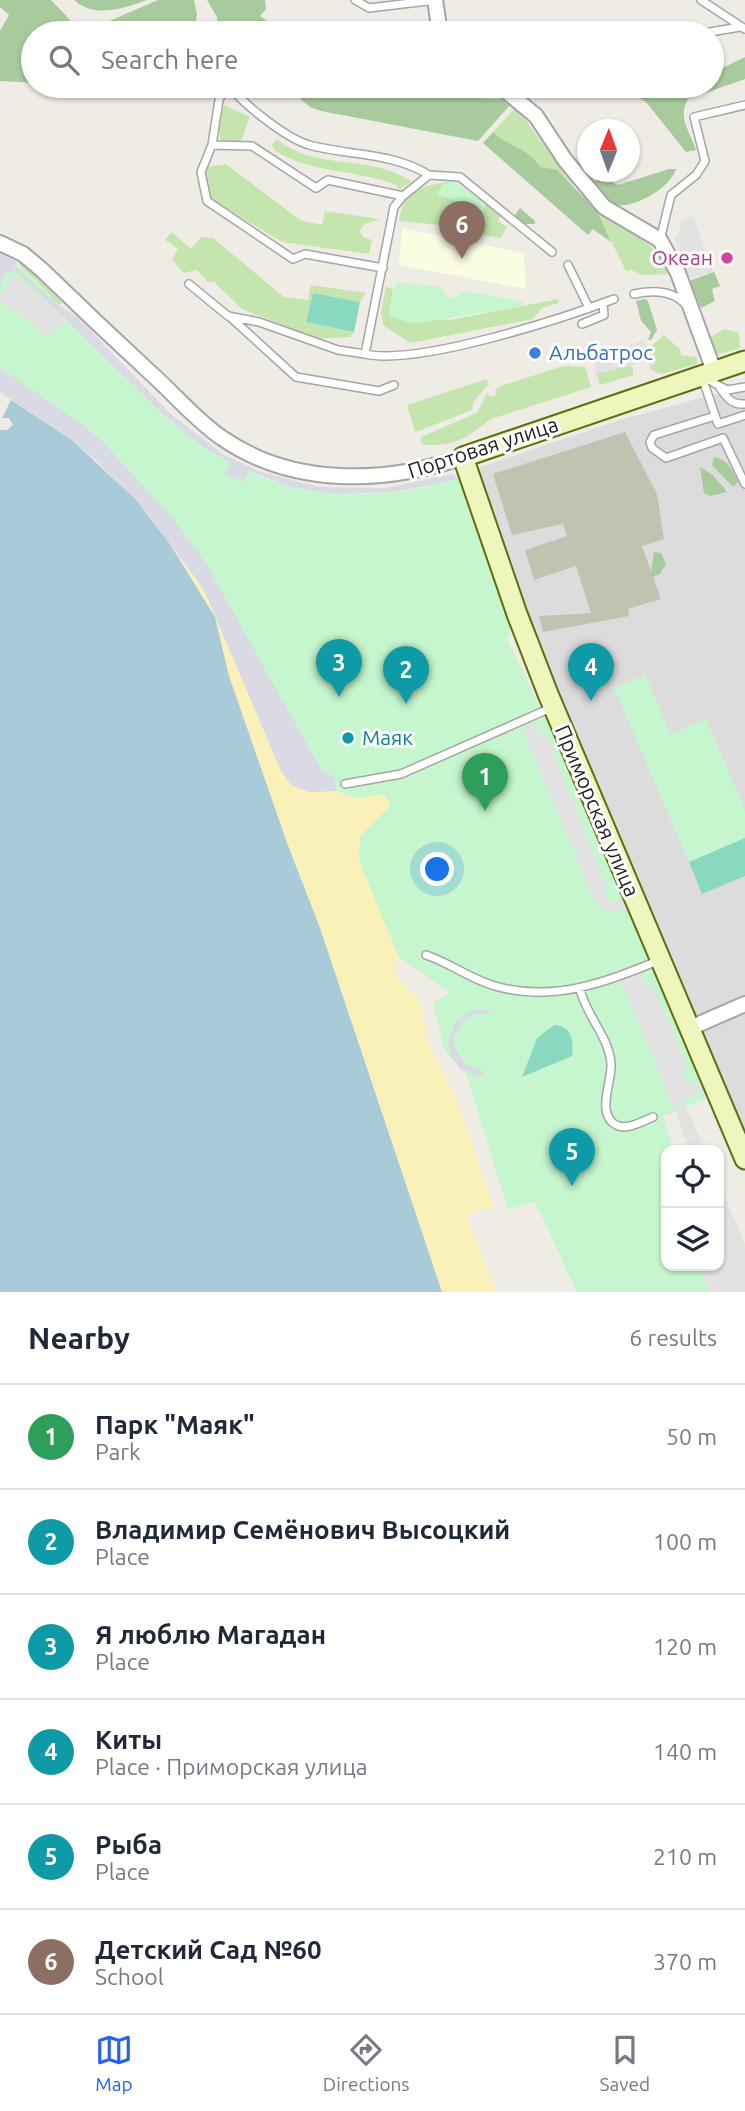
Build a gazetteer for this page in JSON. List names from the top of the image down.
{
  "streets": {
    "street": ["Портовая улица", "Приморская улица"]
  },
  "crossings": [
    ["Портовая улица", "Приморская улица"]
  ],
  "places": ["Океан", "Альбатрос", "Маяк"],
  "north": "top",
  "page": {
    "search": "Search here",
    "pins": [
      "6",
      "3",
      "4",
      "2",
      "1",
      "5"
    ],
    "heading": ["Nearby", "6 results"],
    "list": [
      {
        "mark": "1",
        "name": "Парк \"Маяк\"",
        "note": "Park",
        "value": "50 m"
      },
      {
        "mark": "2",
        "name": "Владимир Семёнович Высоцкий",
        "note": "Place",
        "value": "100 m"
      },
      {
        "mark": "3",
        "name": "Я люблю Магадан",
        "note": "Place",
        "value": "120 m"
      },
      {
        "mark": "4",
        "name": "Киты",
        "note": "Place · Приморская улица",
        "value": "140 m"
      },
      {
        "mark": "5",
        "name": "Рыба",
        "note": "Place",
        "value": "210 m"
      },
      {
        "mark": "6",
        "name": "Детский Сад №60",
        "note": "School",
        "value": "370 m"
      }
    ],
    "nav": ["Map", "Directions", "Saved"]
  }
}
